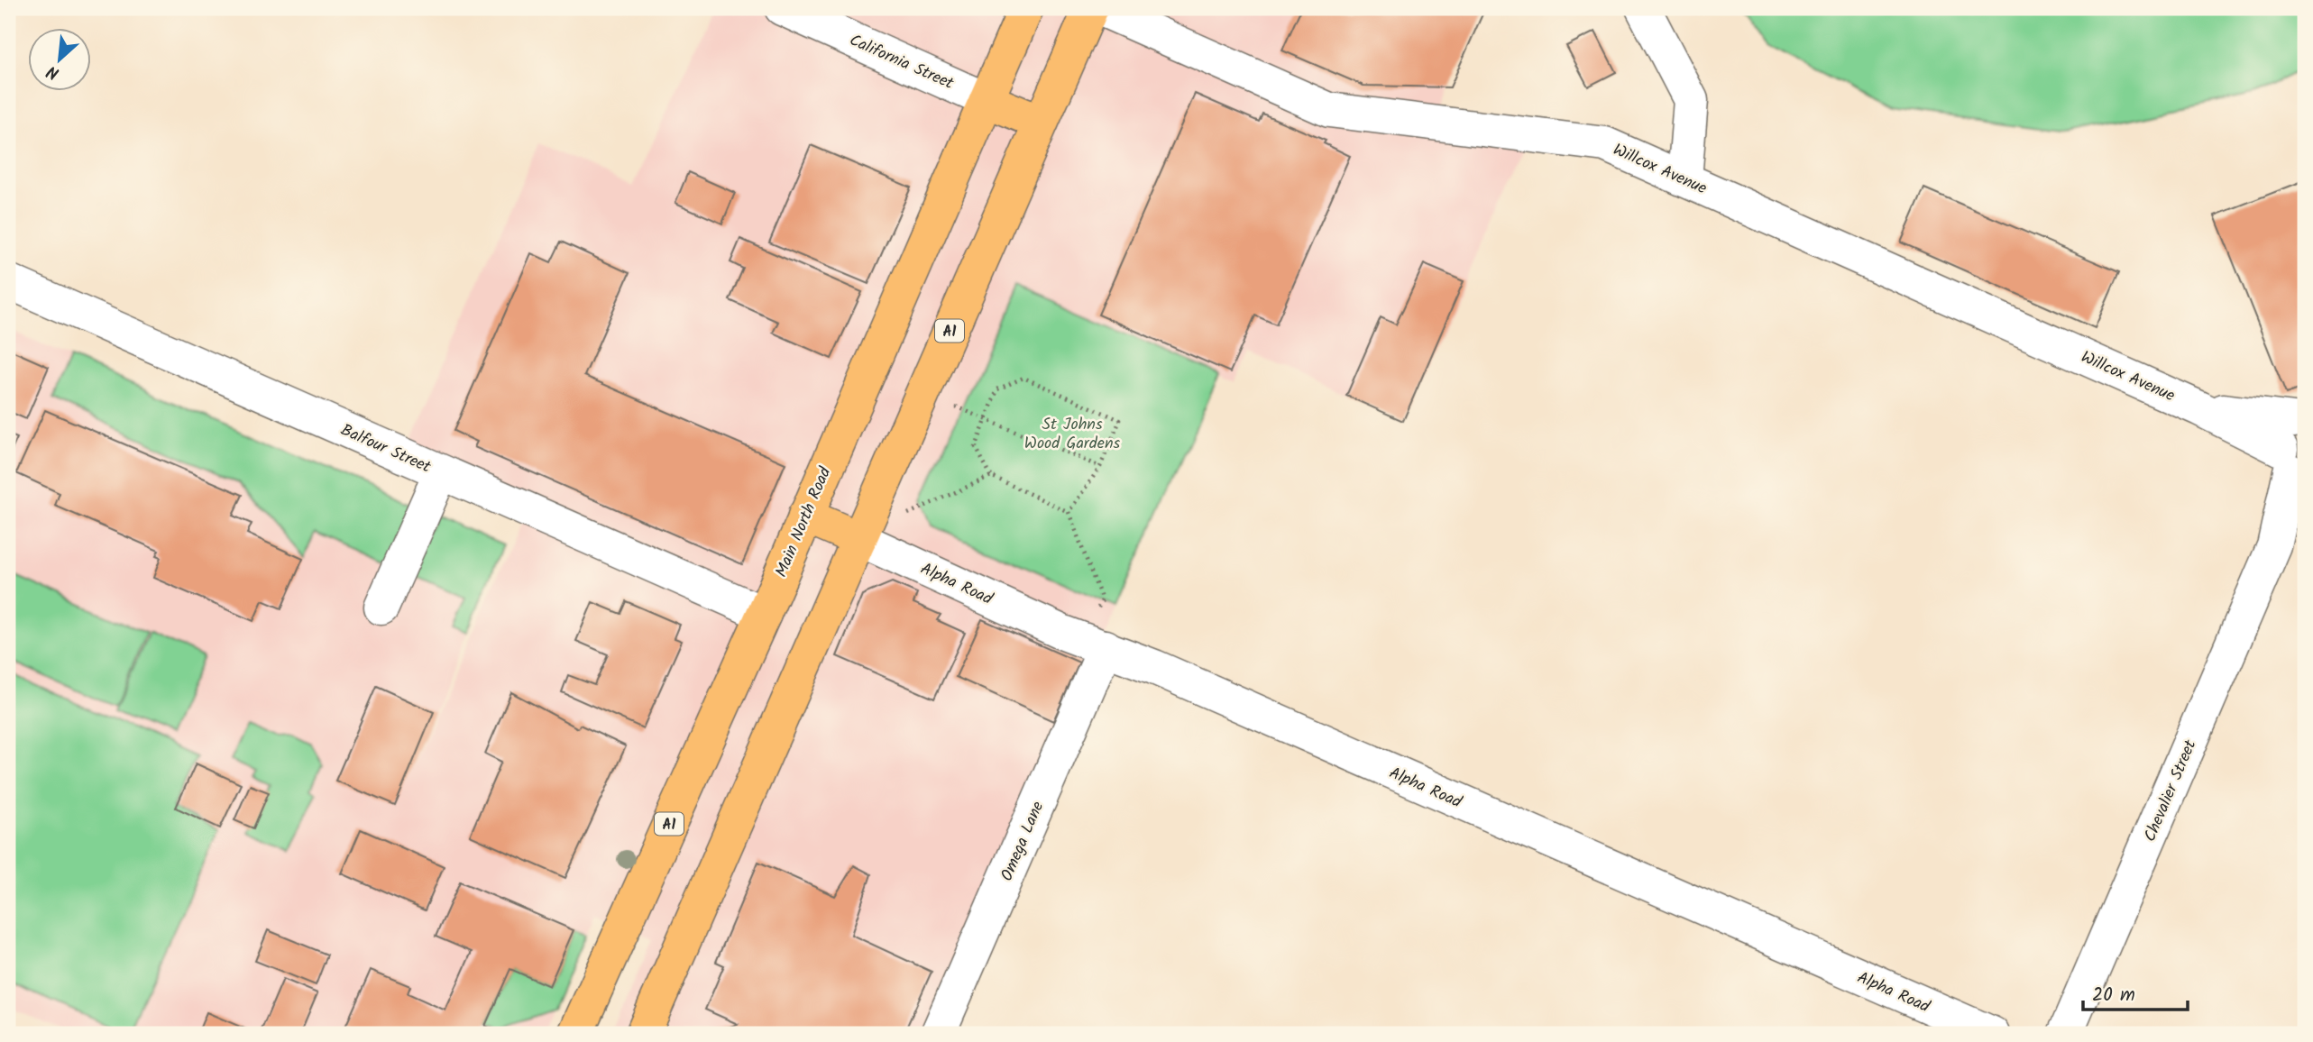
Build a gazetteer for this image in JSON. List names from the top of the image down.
{
  "streets": {
    "highway": ["A1", "Main North Road"],
    "street": [
      "California Street",
      "Willcox Avenue",
      "Balfour Street",
      "Alpha Road",
      "Chevalier Street",
      "Omega Lane"
    ]
  },
  "crossings": [
    ["California Street", "Main North Road"],
    ["Willcox Avenue", "Chevalier Street"],
    ["A1", "Alpha Road"],
    ["Balfour Street", "Main North Road"],
    ["Alpha Road", "Omega Lane"]
  ],
  "parks": ["St Johns Wood Gardens"],
  "scale_bar": "20 m",
  "north": "bottom left"
}
